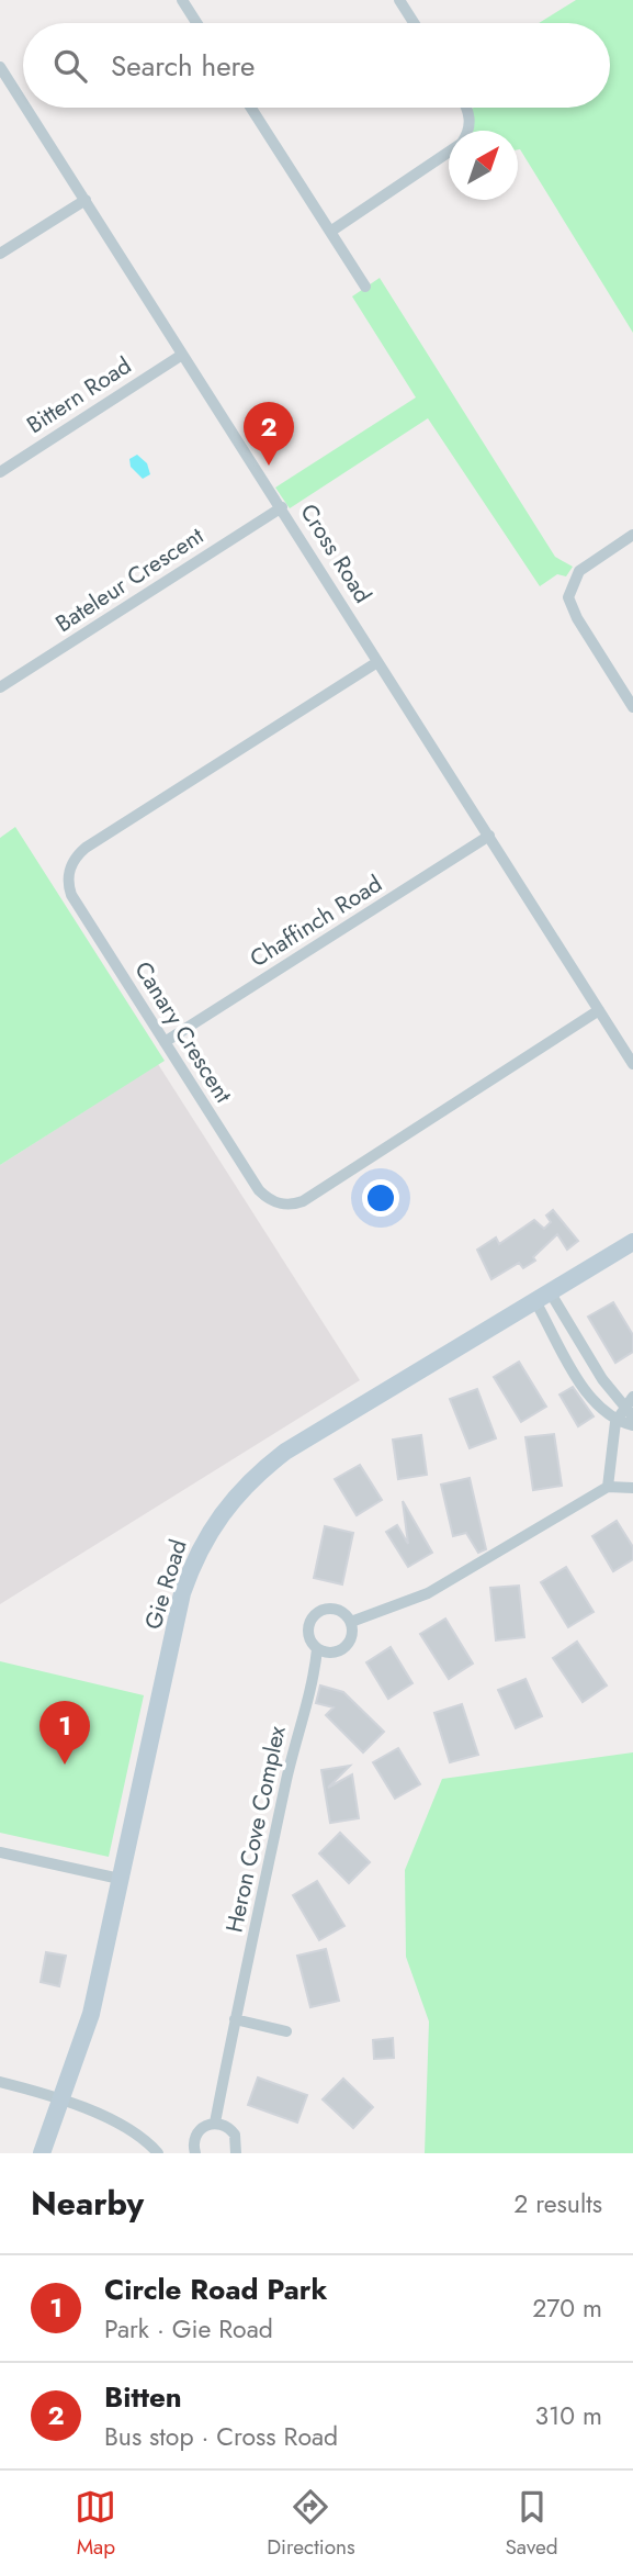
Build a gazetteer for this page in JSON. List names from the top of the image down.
{
  "streets": {
    "street": [
      "Bittern Road",
      "Cross Road",
      "Bateleur Crescent",
      "Chaffinch Road",
      "Canary Crescent",
      "Gie Road",
      "Heron Cove Complex"
    ]
  },
  "crossings": [
    ["Bittern Road", "Cross Road"],
    ["Cross Road", "Bateleur Crescent"],
    ["Cross Road", "Chaffinch Road"],
    ["Cross Road", "Canary Crescent"],
    ["Chaffinch Road", "Canary Crescent"]
  ],
  "north": "top right",
  "page": {
    "search": "Search here",
    "pins": ["2", "1"],
    "heading": ["Nearby", "2 results"],
    "list": [
      {
        "mark": "1",
        "name": "Circle Road Park",
        "note": "Park · Gie Road",
        "value": "270 m"
      },
      {
        "mark": "2",
        "name": "Bitten",
        "note": "Bus stop · Cross Road",
        "value": "310 m"
      }
    ],
    "nav": ["Map", "Directions", "Saved"]
  }
}
